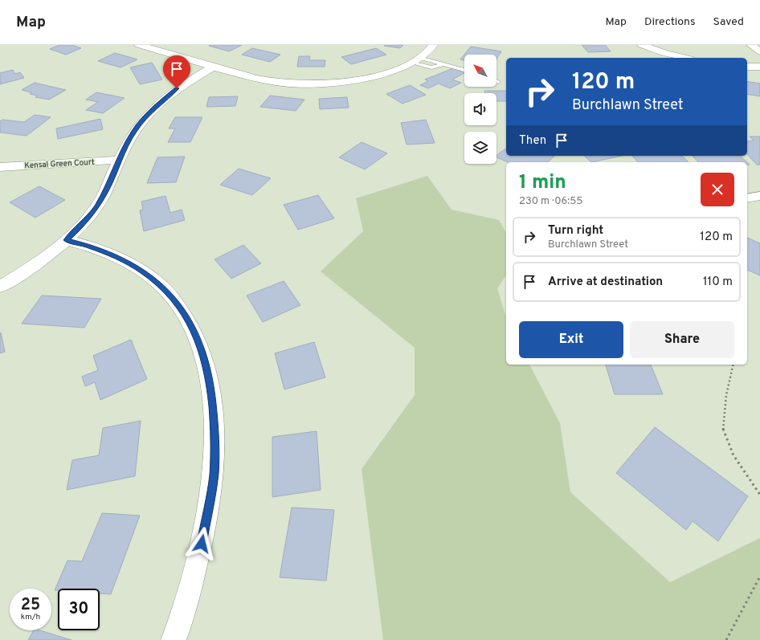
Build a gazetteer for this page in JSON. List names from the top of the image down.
{
  "streets": {
    "street": ["Kensal Green Court"]
  },
  "north": "top left",
  "page": {
    "header": "Map",
    "nav": ["Map", "Directions", "Saved"],
    "turn": ["120 m", "Burchlawn Street"],
    "then": "Then",
    "heading": ["1 min", "230 m · 06:55"],
    "list": [
      {
        "name": "Turn right",
        "note": "Burchlawn Street",
        "value": "120 m"
      },
      {
        "name": "Arrive at destination",
        "value": "110 m"
      }
    ],
    "buttons": ["Exit", "Share"],
    "speed": "25 km/h",
    "limit": "30"
  }
}
